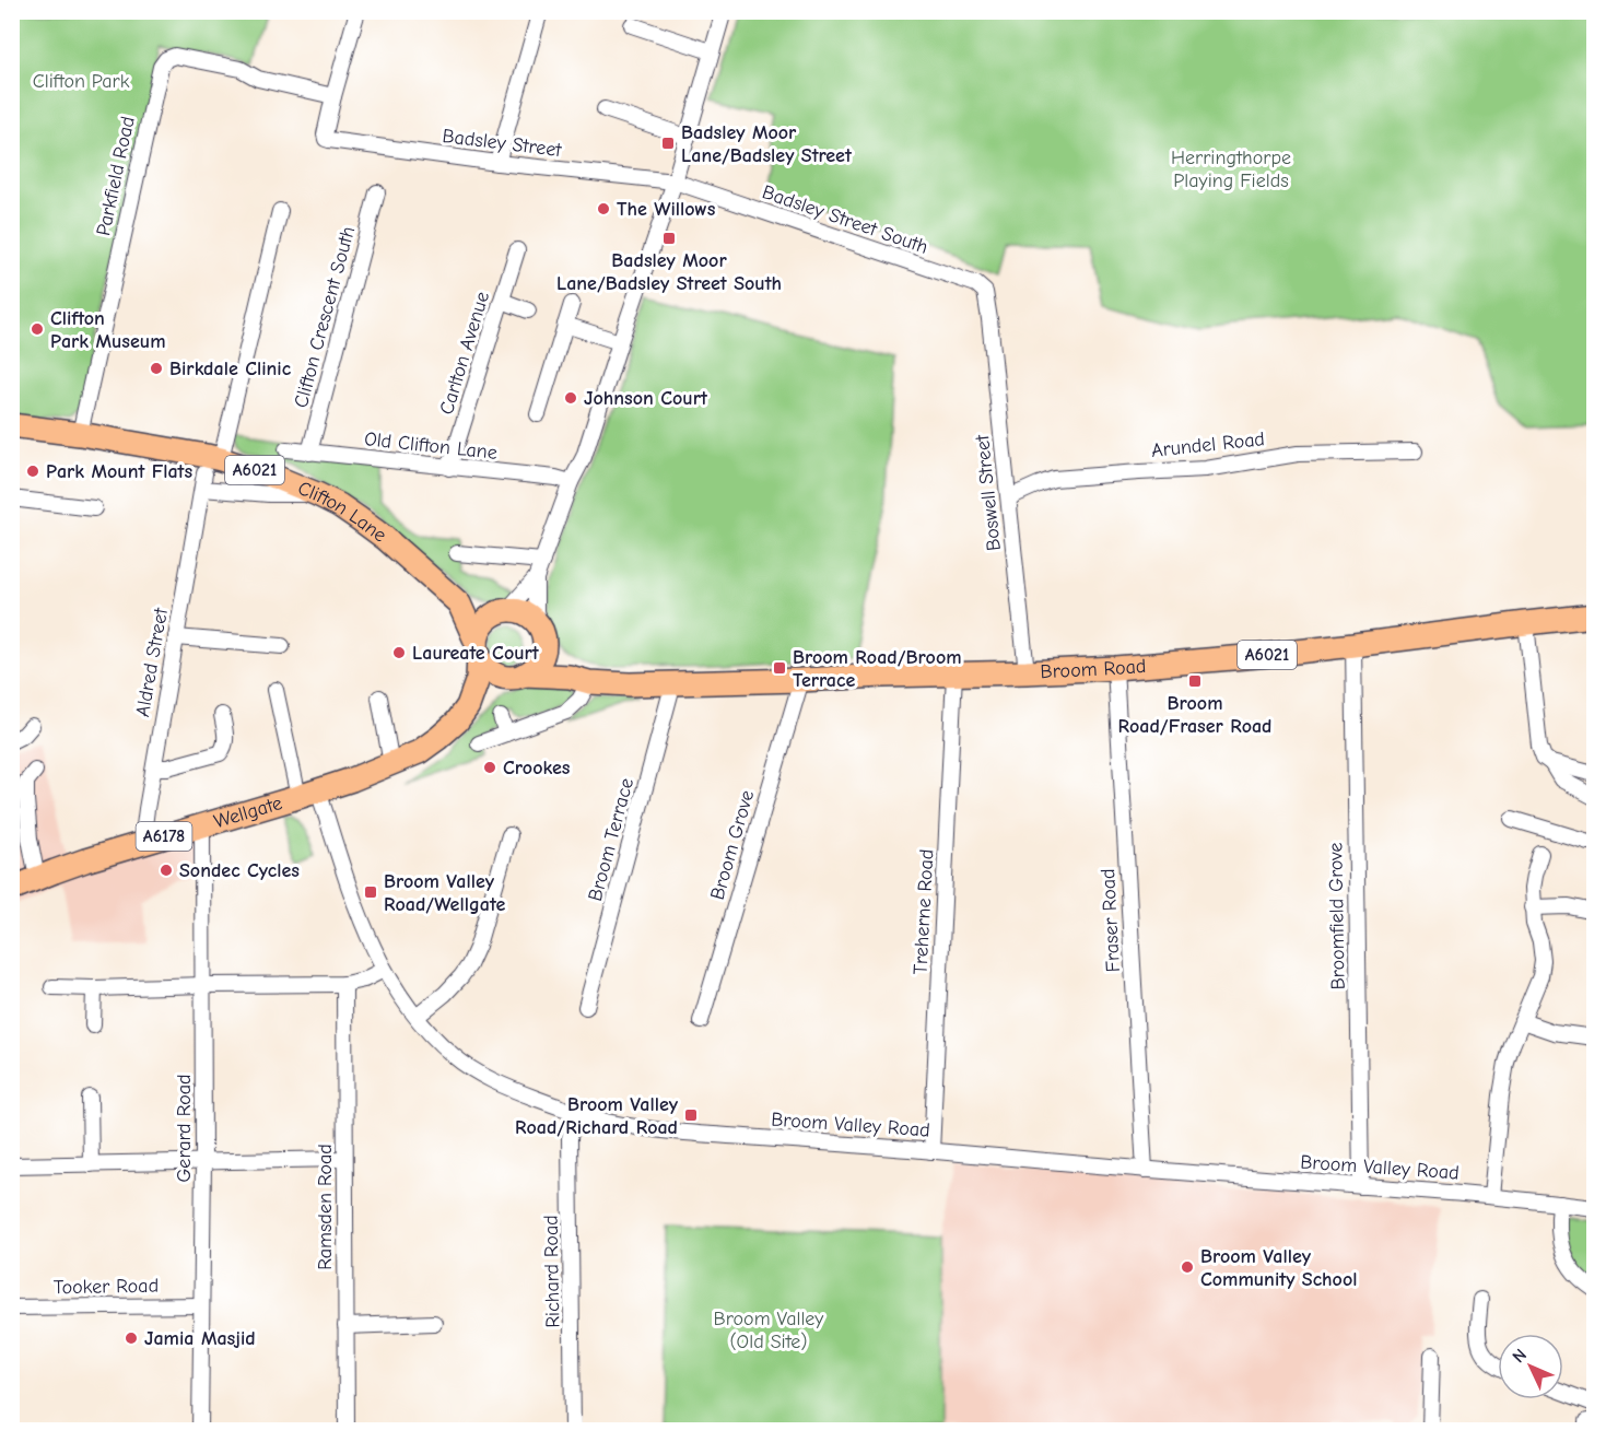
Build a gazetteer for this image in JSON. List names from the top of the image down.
{
  "streets": {
    "main road": [
      "A6021",
      "Clifton Lane",
      "Broom Road",
      "Wellgate",
      "A6178"
    ],
    "street": [
      "Badsley Street",
      "Parkfield Road",
      "Badsley Street South",
      "Clifton Crescent South",
      "Carlton Avenue",
      "Arundel Road",
      "Old Clifton Lane",
      "Boswell Street",
      "Aldred Street",
      "Broom Terrace",
      "Broom Grove",
      "Treherne Road",
      "Broomfield Grove",
      "Fraser Road",
      "Broom Valley Road",
      "Gerard Road",
      "Ramsden Road",
      "Richard Road",
      "Tooker Road"
    ]
  },
  "crossings": [
    ["Badsley Street", "Parkfield Road"],
    ["Badsley Street", "Badsley Street South"],
    ["Parkfield Road", "Clifton Lane"],
    ["Badsley Street South", "Boswell Street"],
    ["Clifton Crescent South", "Old Clifton Lane"],
    ["Carlton Avenue", "Old Clifton Lane"],
    ["Arundel Road", "Boswell Street"],
    ["A6021", "Clifton Lane"],
    ["A6021", "Broom Road"],
    ["A6021", "Wellgate"],
    ["Boswell Street", "Broom Road"],
    ["Clifton Lane", "Aldred Street"],
    ["Clifton Lane", "Broom Road"],
    ["Clifton Lane", "Wellgate"],
    ["Aldred Street", "Wellgate"],
    ["Broom Road", "Wellgate"],
    ["Broom Road", "Broom Terrace"],
    ["Broom Road", "Broom Grove"],
    ["Broom Road", "Treherne Road"],
    ["Broom Road", "Broomfield Grove"],
    ["Broom Road", "Fraser Road"],
    ["Wellgate", "Broom Valley Road"],
    ["Wellgate", "Gerard Road"],
    ["Treherne Road", "Broom Valley Road"],
    ["Broomfield Grove", "Broom Valley Road"],
    ["Fraser Road", "Broom Valley Road"],
    ["Broom Valley Road", "Richard Road"],
    ["Gerard Road", "Tooker Road"]
  ],
  "parks": ["Clifton Park", "Herringthorpe Playing Fields", "Broom Valley (Old Site)"],
  "places": {
    "transit": [
      "Badsley Moor Lane/Badsley Street",
      "Badsley Moor Lane/Badsley Street South",
      "Broom Road/Broom Terrace",
      "Broom Road/Fraser Road",
      "Broom Valley Road/Wellgate",
      "Broom Valley Road/Richard Road"
    ],
    "other": [
      "The Willows",
      "Clifton Park Museum",
      "Birkdale Clinic",
      "Johnson Court",
      "Park Mount Flats",
      "Laureate Court",
      "Crookes",
      "Sondec Cycles",
      "Broom Valley Community School",
      "Jamia Masjid"
    ]
  },
  "north": "top left"
}
